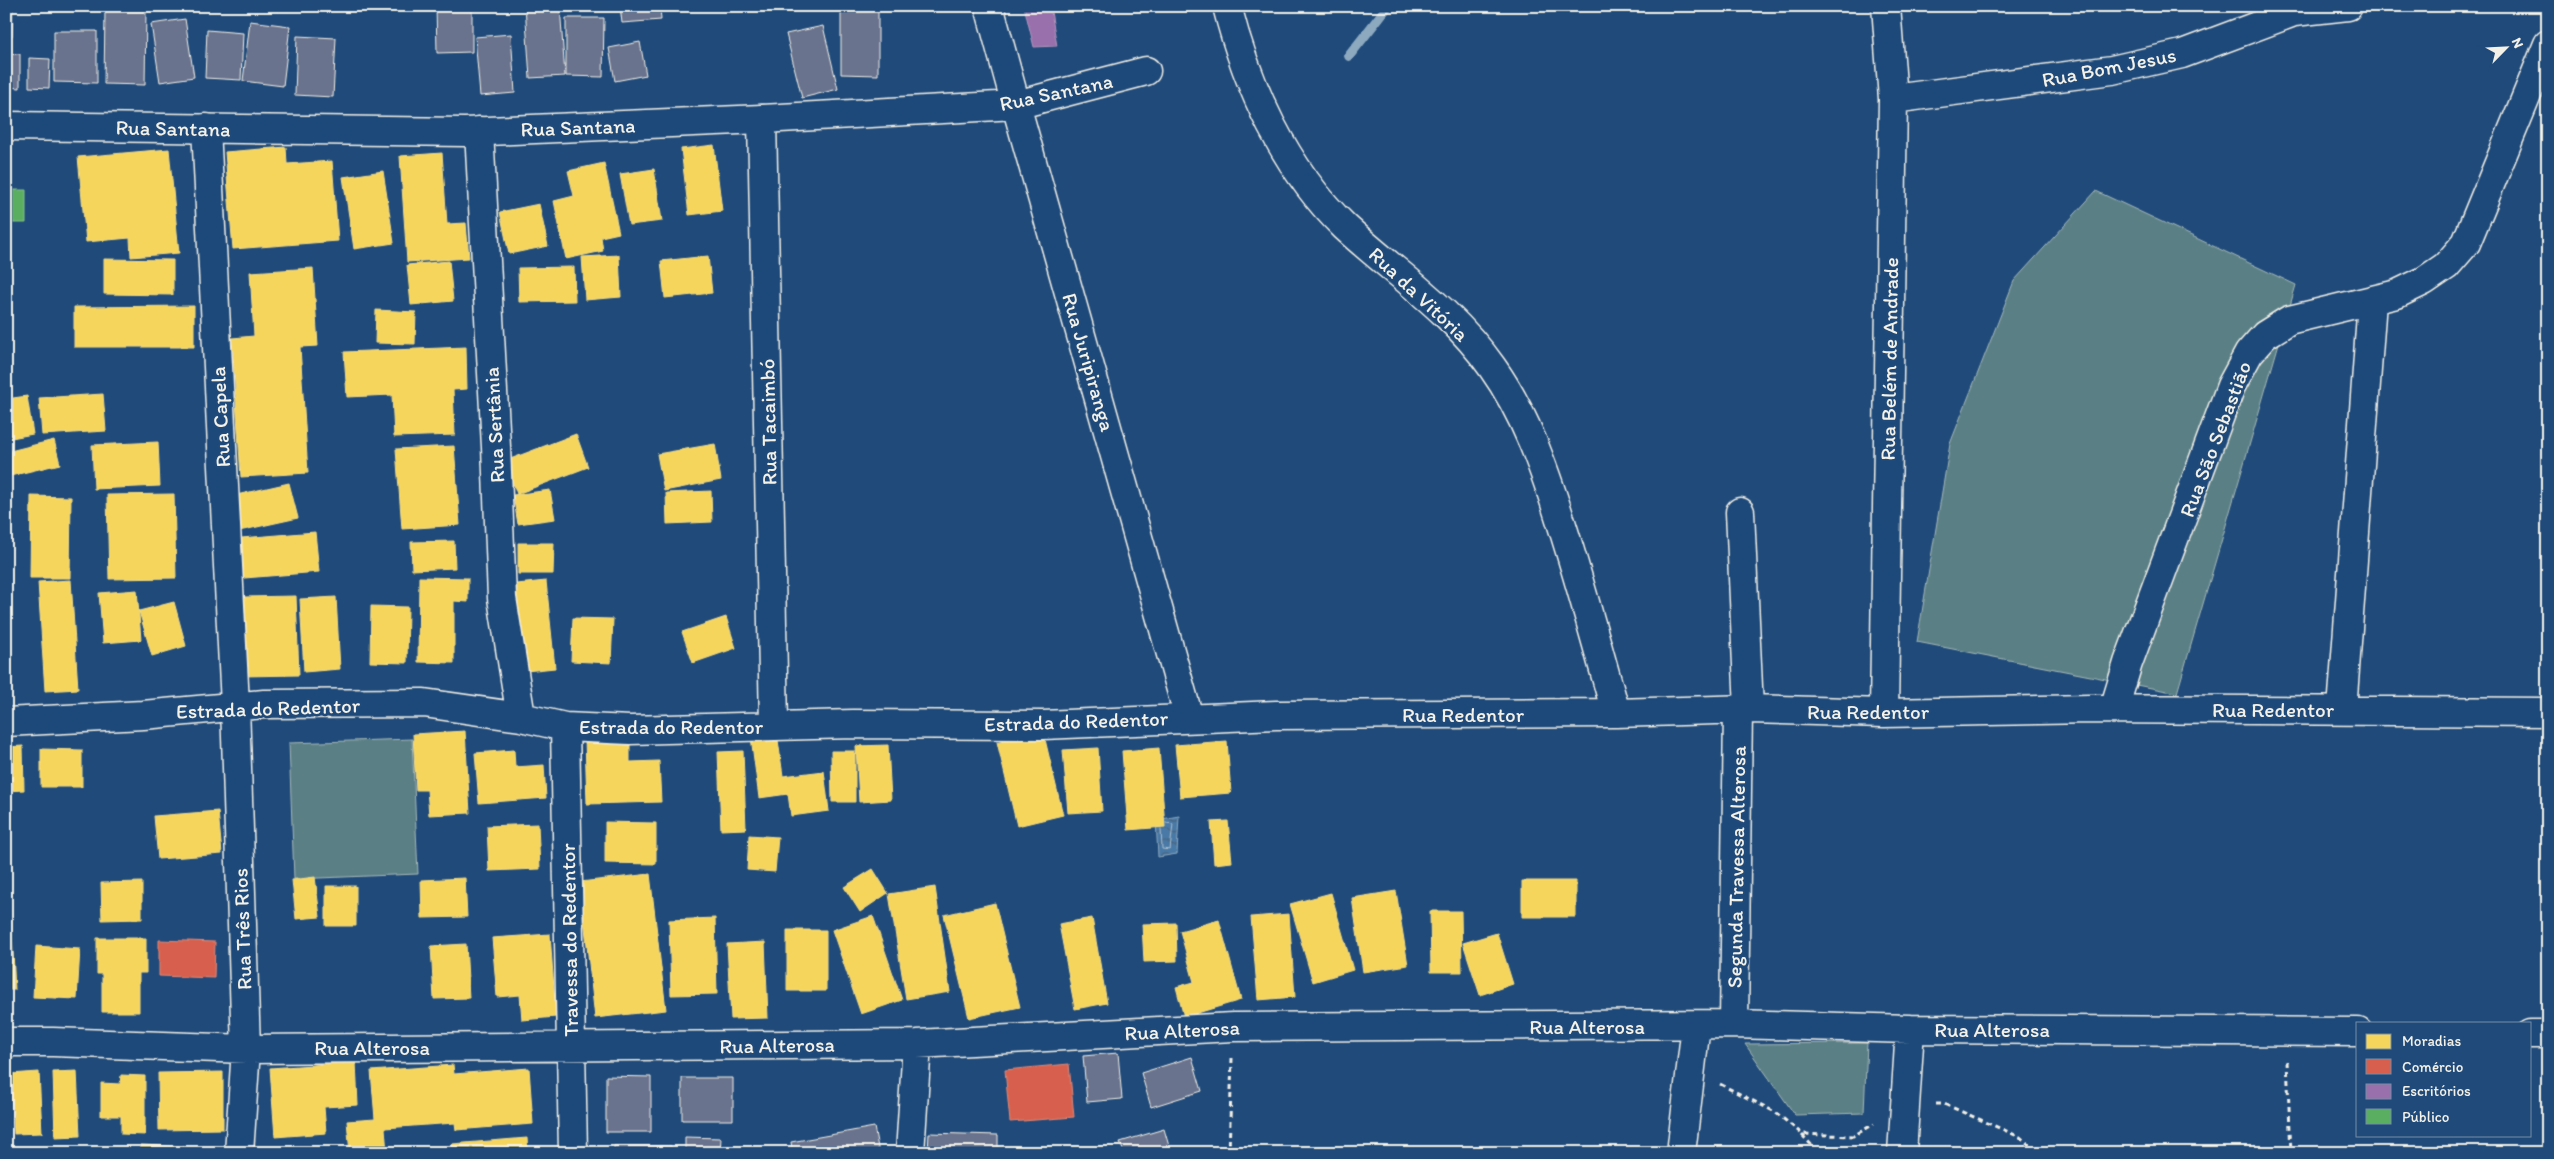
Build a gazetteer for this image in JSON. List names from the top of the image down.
{
  "streets": {
    "street": [
      "Rua Bom Jesus",
      "Rua Santana",
      "Rua da Vitória",
      "Rua Belém de Andrade",
      "Rua Juripiranga",
      "Rua Capela",
      "Rua Tacaimbó",
      "Rua Sertânia",
      "Rua São Sebastião",
      "Estrada do Redentor",
      "Rua Redentor",
      "Segunda Travessa Alterosa",
      "Rua Três Rios",
      "Travessa do Redentor",
      "Rua Alterosa"
    ]
  },
  "crossings": [
    ["Rua Bom Jesus", "Rua Belém de Andrade"],
    ["Rua Santana", "Rua Juripiranga"],
    ["Rua Santana", "Rua Capela"],
    ["Rua Santana", "Rua Tacaimbó"],
    ["Rua Santana", "Rua Sertânia"],
    ["Rua da Vitória", "Rua Redentor"],
    ["Rua Belém de Andrade", "Rua Redentor"],
    ["Rua Juripiranga", "Estrada do Redentor"],
    ["Rua Juripiranga", "Rua Redentor"],
    ["Rua Capela", "Estrada do Redentor"],
    ["Rua Capela", "Rua Três Rios"],
    ["Rua Tacaimbó", "Estrada do Redentor"],
    ["Rua Sertânia", "Estrada do Redentor"],
    ["Rua São Sebastião", "Rua Redentor"],
    ["Estrada do Redentor", "Rua Redentor"],
    ["Estrada do Redentor", "Rua Três Rios"],
    ["Estrada do Redentor", "Travessa do Redentor"],
    ["Rua Redentor", "Segunda Travessa Alterosa"],
    ["Segunda Travessa Alterosa", "Rua Alterosa"],
    ["Rua Três Rios", "Rua Alterosa"],
    ["Travessa do Redentor", "Rua Alterosa"]
  ],
  "legend": [
    "Moradias",
    "Comércio",
    "Escritórios",
    "Público"
  ],
  "north": "top right"
}
